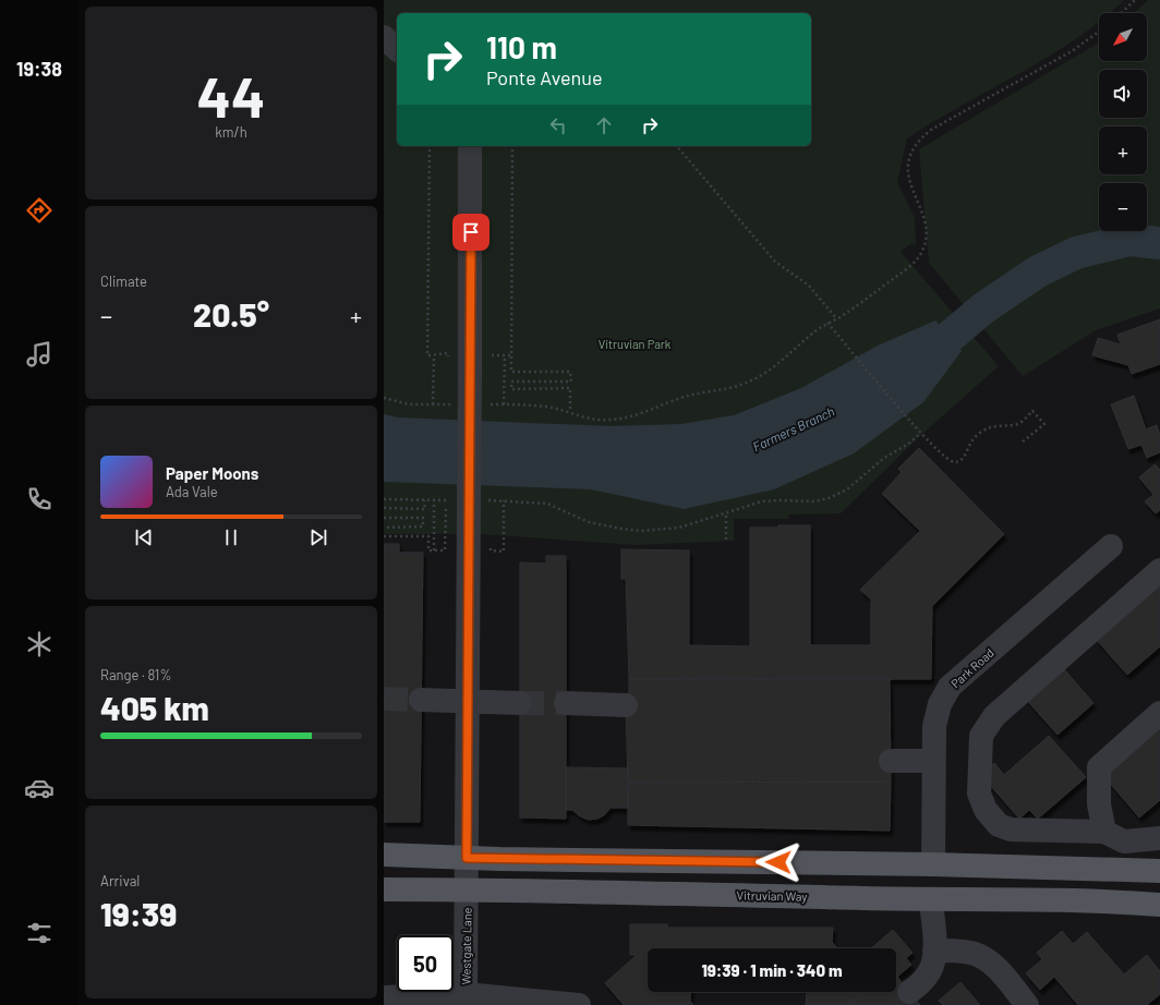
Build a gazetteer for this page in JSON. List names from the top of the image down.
{
  "streets": {
    "main road": ["Vitruvian Way"],
    "street": ["Park Road", "Westgate Lane"]
  },
  "crossings": [
    ["Vitruvian Way", "Westgate Lane"]
  ],
  "water": ["Farmers Branch"],
  "parks": ["Vitruvian Park"],
  "north": "bottom left",
  "page": {
    "tabs": "19:38",
    "tile": [
      ["44", "km/h"],
      "Climate",
      ["Range · 81%", "405 km"],
      ["Arrival", "19:39"]
    ],
    "map_buttons": ["+", "−"],
    "turn": ["110 m", "Ponte Avenue"],
    "heat": ["−", "20.5°", "+"],
    "song": ["Paper Moons", "Ada Vale"],
    "limit": "50",
    "trip": "19:39 · 1 min · 340 m"
  }
}
